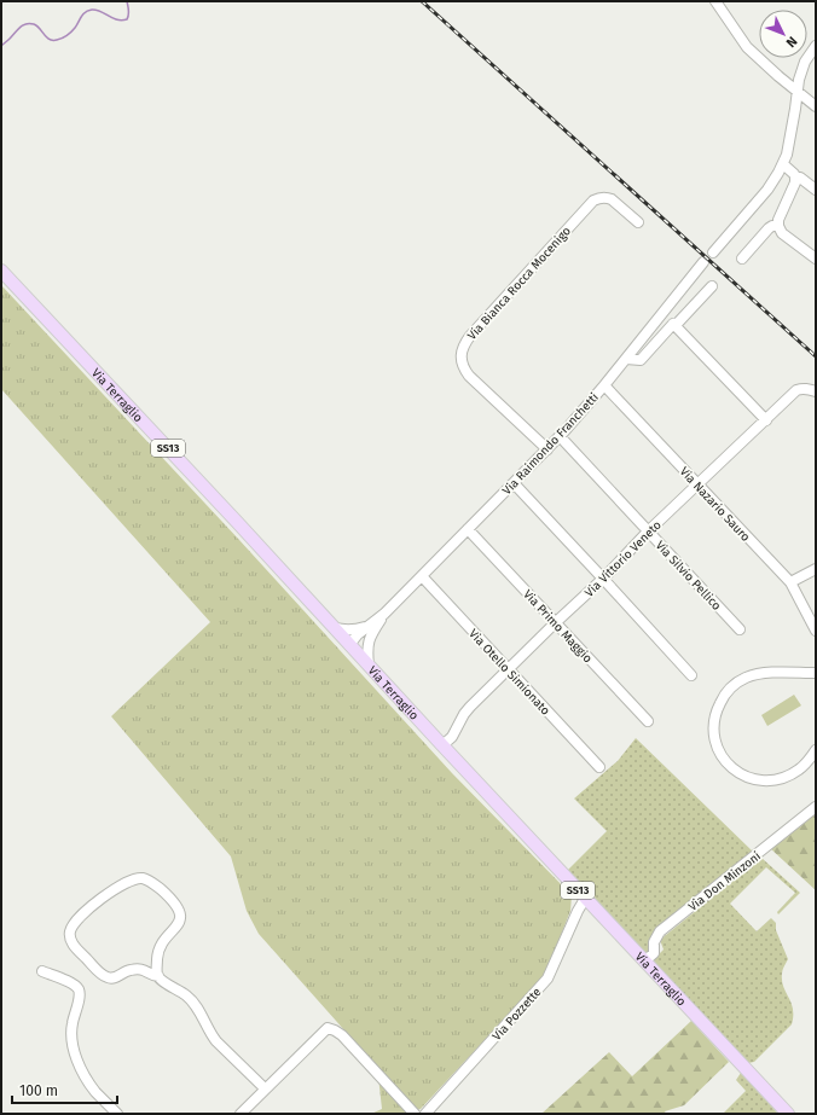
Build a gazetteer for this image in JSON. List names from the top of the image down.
{
  "streets": {
    "main road": ["Via Terraglio", "SS13"],
    "street": [
      "Via Bianca Rocca Mocenigo",
      "Via Raimondo Franchetti",
      "Via Nazario Sauro",
      "Via Vittorio Veneto",
      "Via Silvio Pellico",
      "Via Primo Maggio",
      "Via Otello Simionato",
      "Via Don Minzoni",
      "Via Pozzette"
    ]
  },
  "crossings": [
    ["Via Bianca Rocca Mocenigo", "Via Raimondo Franchetti"],
    ["Via Terraglio", "Via Raimondo Franchetti"],
    ["Via Terraglio", "Via Vittorio Veneto"],
    ["Via Terraglio", "Via Don Minzoni"],
    ["Via Terraglio", "Via Pozzette"],
    ["Via Raimondo Franchetti", "Via Nazario Sauro"],
    ["Via Raimondo Franchetti", "Via Silvio Pellico"],
    ["Via Raimondo Franchetti", "Via Primo Maggio"],
    ["Via Raimondo Franchetti", "Via Otello Simionato"],
    ["Via Nazario Sauro", "Via Vittorio Veneto"],
    ["Via Vittorio Veneto", "Via Silvio Pellico"],
    ["Via Vittorio Veneto", "Via Primo Maggio"],
    ["Via Vittorio Veneto", "Via Otello Simionato"]
  ],
  "scale_bar": "100 m",
  "north": "bottom right"
}
